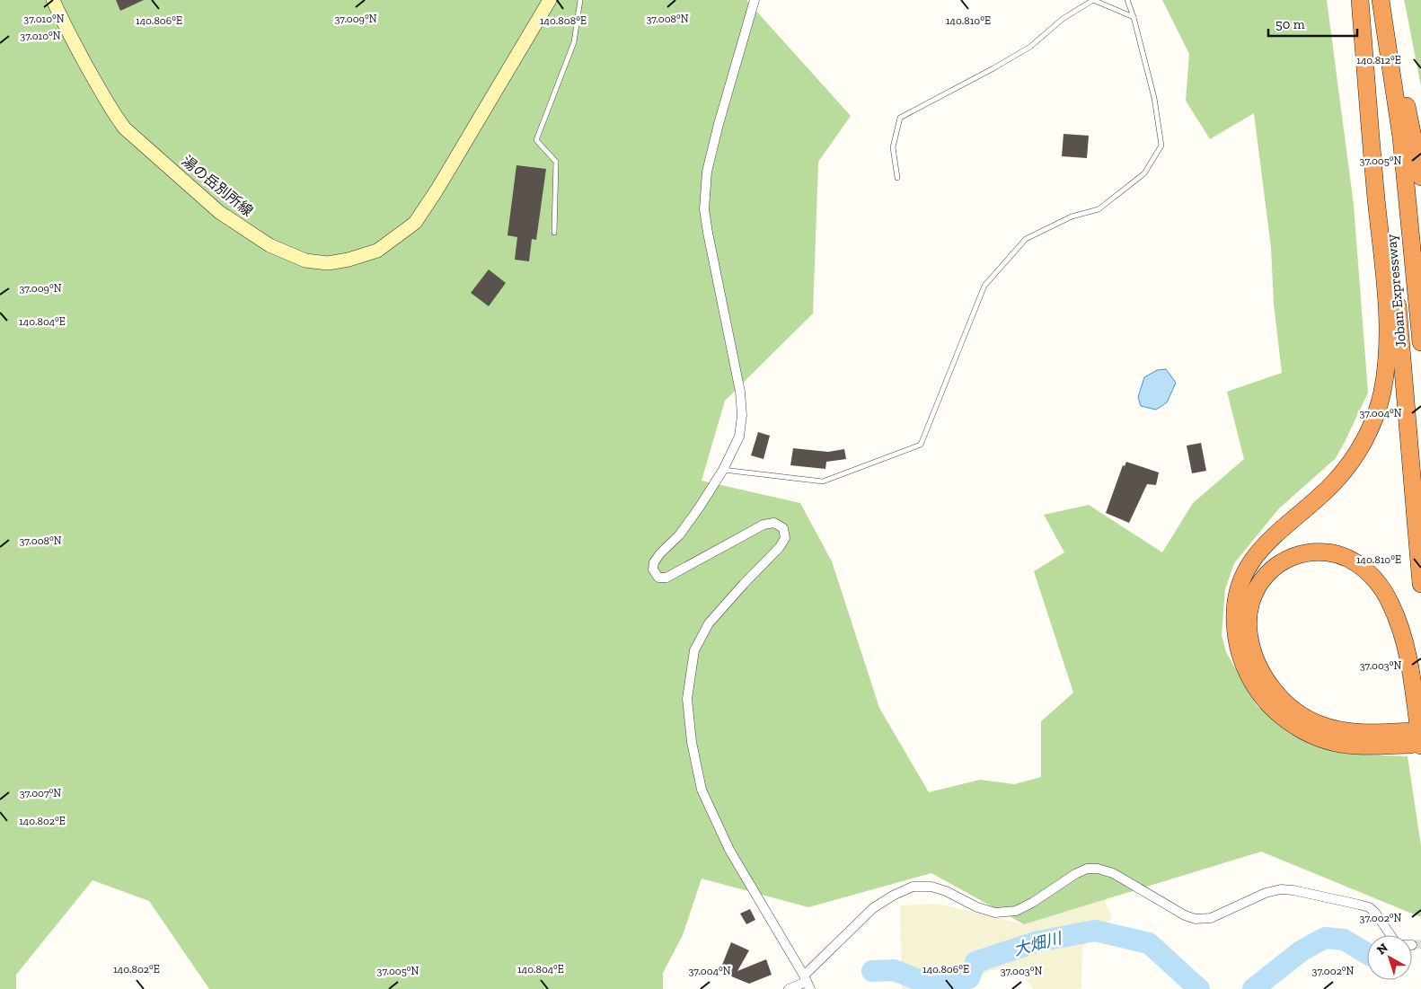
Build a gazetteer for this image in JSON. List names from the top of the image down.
{
  "streets": {
    "highway": ["Joban Expressway"],
    "main road": ["湯の岳別所線"]
  },
  "water": ["大畑川"],
  "scale_bar": "50 m",
  "north": "top left",
  "coordinates": [
    "37.010°N",
    "37.009°N",
    "37.008°N",
    "140.806°E",
    "140.808°E",
    "140.810°E",
    "140.812°E",
    "37.005°N",
    "140.804°E",
    "37.004°N",
    "37.003°N",
    "37.007°N",
    "140.802°E",
    "37.002°N"
  ]
}
